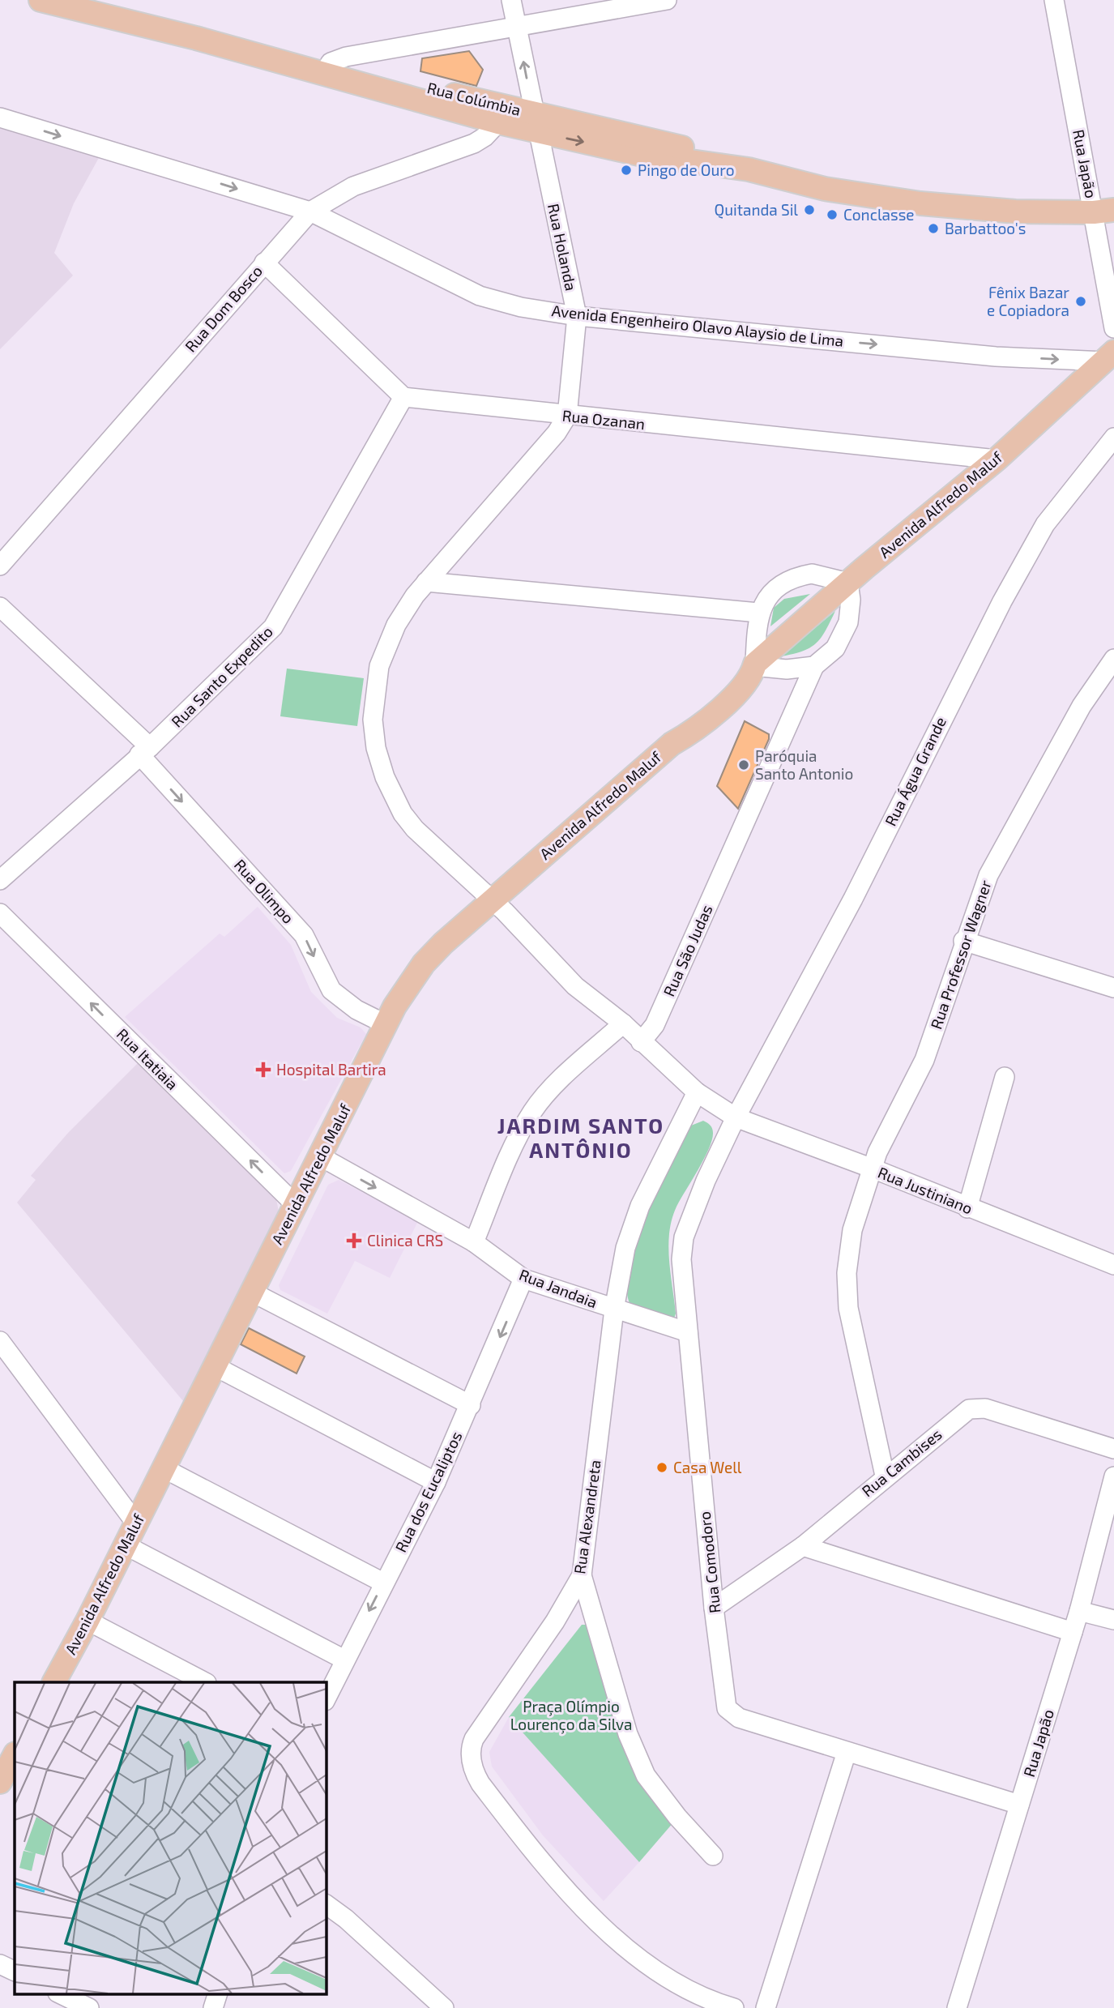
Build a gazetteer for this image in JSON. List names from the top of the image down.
{
  "streets": {
    "main road": ["Rua Colúmbia", "Avenida Alfredo Maluf"],
    "street": [
      "Rua Japão",
      "Rua Holanda",
      "Rua Dom Bosco",
      "Avenida Engenheiro Olavo Alaysio de Lima",
      "Rua Ozanan",
      "Rua Santo Expedito",
      "Rua Água Grande",
      "Rua Olimpo",
      "Rua São Judas",
      "Rua Professor Wagner",
      "Rua Itatiaia",
      "Rua Justiniano",
      "Rua Jandaia",
      "Rua Cambises",
      "Rua dos Eucaliptos",
      "Rua Alexandreta",
      "Rua Comodoro"
    ]
  },
  "crossings": [
    ["Rua Colúmbia", "Rua Japão"],
    ["Rua Colúmbia", "Rua Holanda"],
    ["Rua Colúmbia", "Rua Dom Bosco"],
    ["Rua Japão", "Rua Comodoro"],
    ["Rua Holanda", "Avenida Engenheiro Olavo Alaysio de Lima"],
    ["Rua Holanda", "Rua Ozanan"],
    ["Rua Holanda", "Avenida Alfredo Maluf"],
    ["Rua Dom Bosco", "Avenida Engenheiro Olavo Alaysio de Lima"],
    ["Avenida Engenheiro Olavo Alaysio de Lima", "Avenida Alfredo Maluf"],
    ["Rua Ozanan", "Avenida Alfredo Maluf"],
    ["Rua Ozanan", "Rua Santo Expedito"],
    ["Avenida Alfredo Maluf", "Rua Olimpo"],
    ["Avenida Alfredo Maluf", "Rua Itatiaia"],
    ["Avenida Alfredo Maluf", "Rua Jandaia"],
    ["Rua Santo Expedito", "Rua Olimpo"],
    ["Rua Água Grande", "Rua Justiniano"],
    ["Rua Água Grande", "Rua Comodoro"],
    ["Rua São Judas", "Rua Justiniano"],
    ["Rua Professor Wagner", "Rua Justiniano"],
    ["Rua Professor Wagner", "Rua Cambises"],
    ["Rua Justiniano", "Rua Alexandreta"],
    ["Rua Justiniano", "Rua Comodoro"],
    ["Rua Jandaia", "Rua dos Eucaliptos"],
    ["Rua Jandaia", "Rua Alexandreta"],
    ["Rua Jandaia", "Rua Comodoro"],
    ["Rua Cambises", "Rua Comodoro"]
  ],
  "one_way": [
    "Avenida Engenheiro Olavo Alaysio de Lima",
    "Rua Olimpo",
    "Rua Itatiaia",
    "Rua dos Eucaliptos"
  ],
  "districts": ["JARDIM SANTO ANTÔNIO"],
  "parks": ["Praça Olímpio Lourenço da Silva"],
  "places": {
    "other": [
      "Pingo de Ouro",
      "Quitanda Sil",
      "Conclasse",
      "Barbattoo's",
      "Fênix Bazar e Copiadora",
      "Paróquia Santo Antonio",
      "Casa Well"
    ],
    "health": ["Hospital Bartira", "Clinica CRS"]
  }
}
